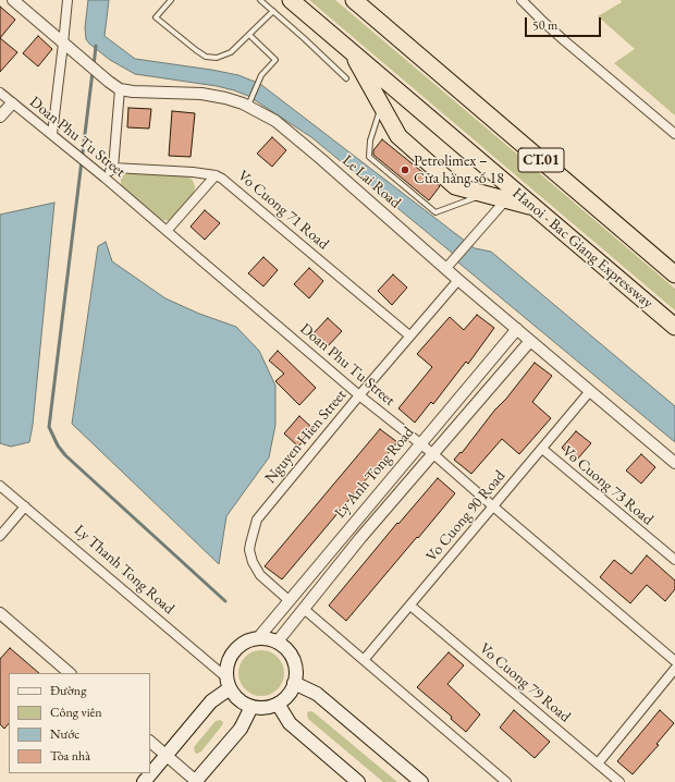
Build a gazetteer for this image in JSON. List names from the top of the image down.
{
  "streets": {
    "highway": ["CT.01", "Hanoi - Bac Giang Expressway"],
    "street": [
      "Doan Phu Tu Street",
      "Le Lai Road",
      "Vo Cuong 71 Road",
      "Nguyen Hien Street",
      "Ly Anh Tong Road",
      "Vo Cuong 73 Road",
      "Vo Cuong 90 Road",
      "Ly Thanh Tong Road",
      "Vo Cuong 79 Road"
    ]
  },
  "crossings": [
    ["Doan Phu Tu Street", "Nguyen Hien Street"],
    ["Doan Phu Tu Street", "Ly Anh Tong Road"],
    ["Doan Phu Tu Street", "Vo Cuong 90 Road"],
    ["Le Lai Road", "Nguyen Hien Street"],
    ["Le Lai Road", "Ly Anh Tong Road"],
    ["Le Lai Road", "Vo Cuong 90 Road"],
    ["Vo Cuong 71 Road", "Nguyen Hien Street"],
    ["Nguyen Hien Street", "Ly Anh Tong Road"],
    ["Ly Anh Tong Road", "Ly Thanh Tong Road"],
    ["Vo Cuong 73 Road", "Vo Cuong 90 Road"],
    ["Vo Cuong 90 Road", "Vo Cuong 79 Road"]
  ],
  "places": ["Petrolimex – Cửa hàng số 18"],
  "legend": [
    "Đường",
    "Công viên",
    "Nước",
    "Tòa nhà"
  ],
  "scale_bar": "50 m"
}
